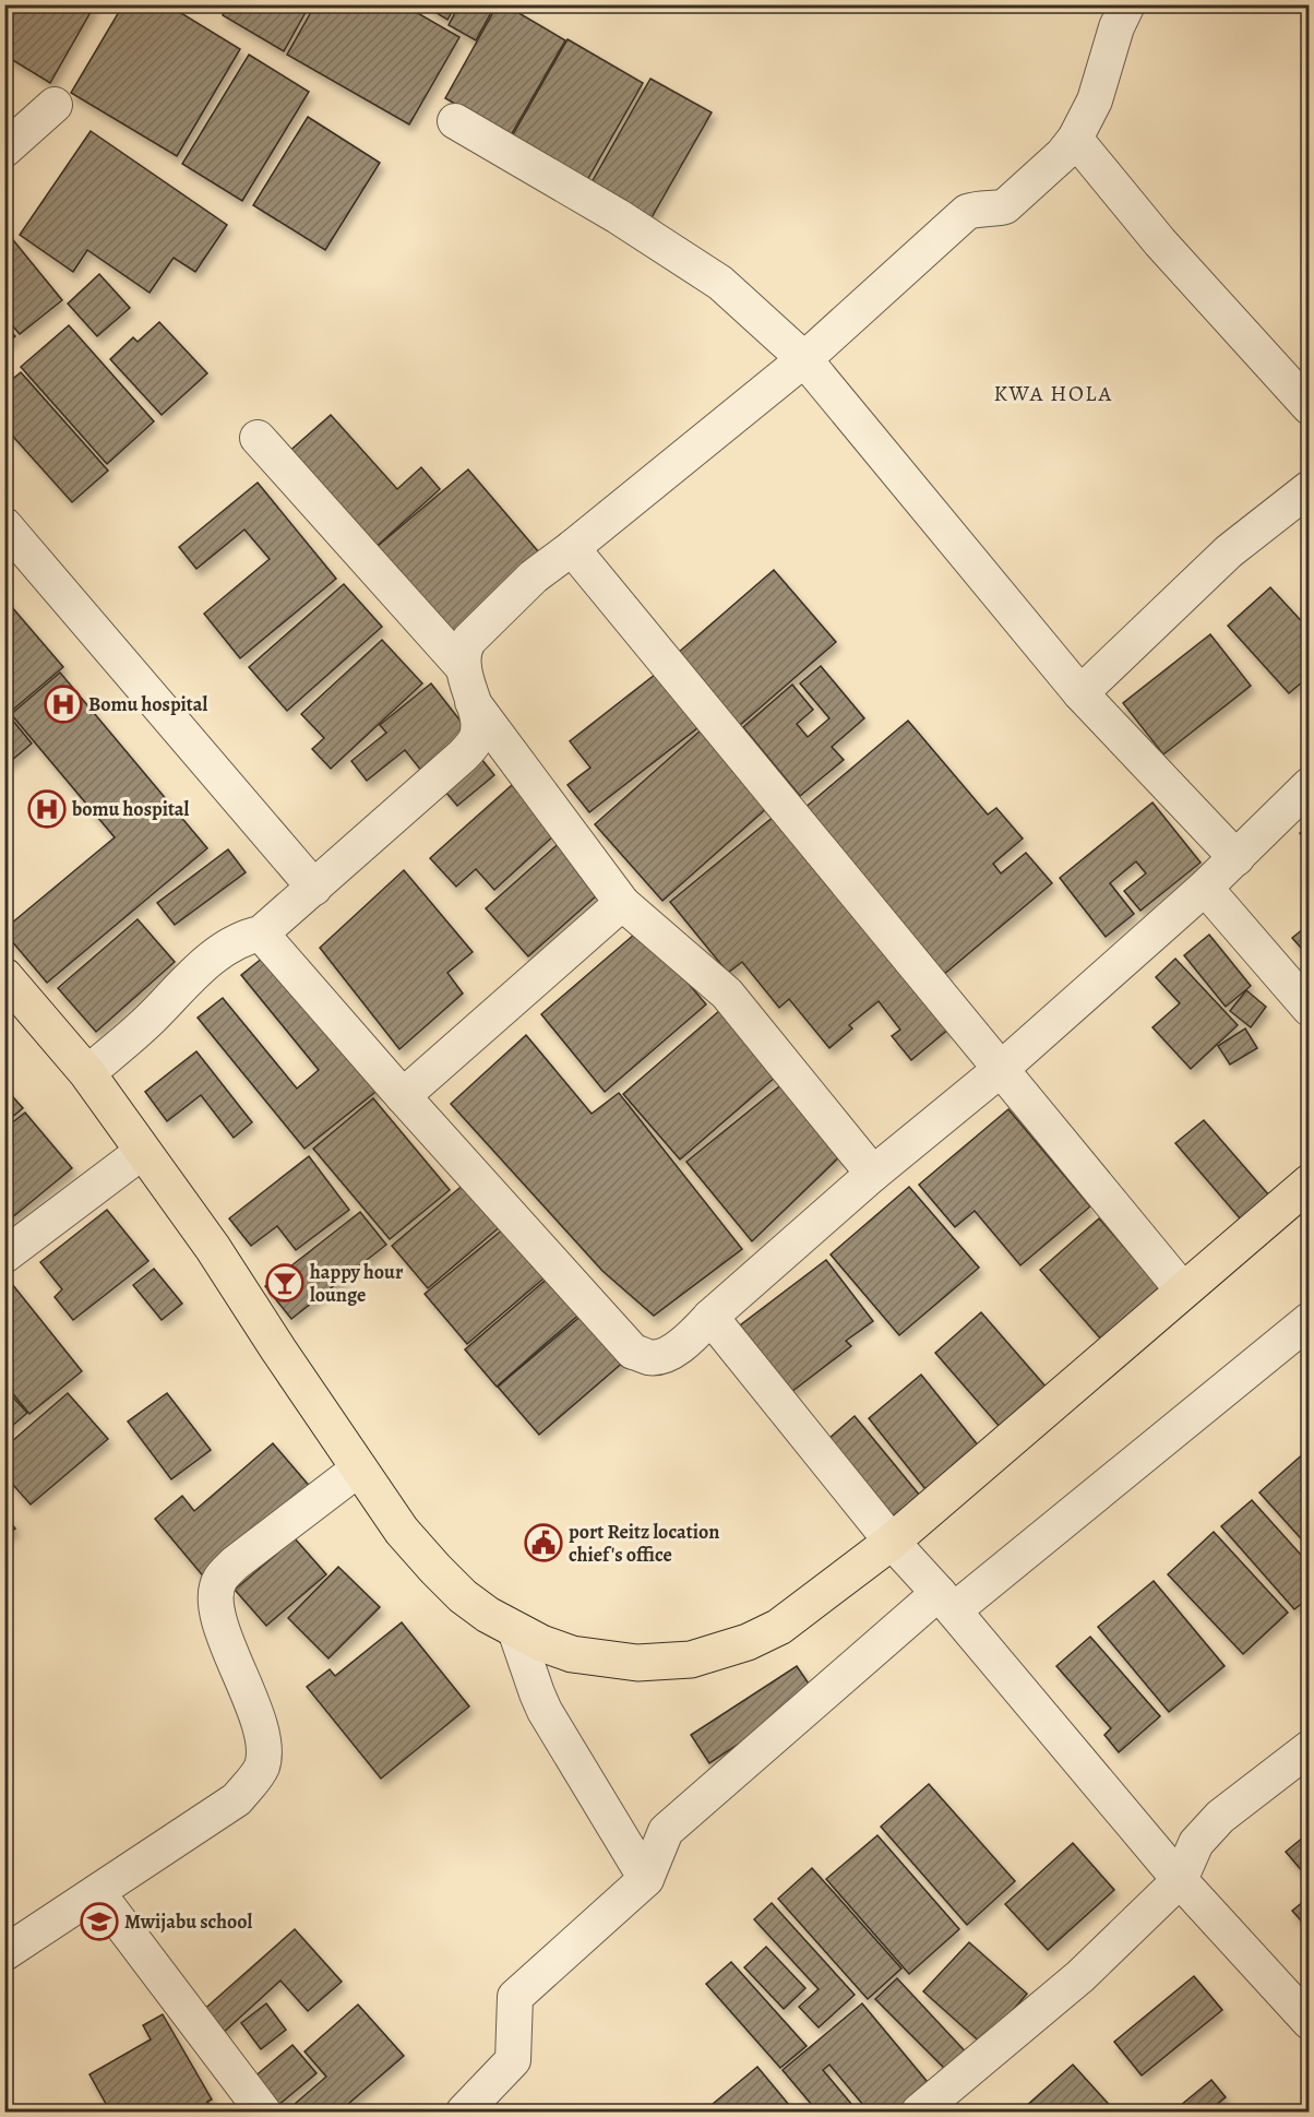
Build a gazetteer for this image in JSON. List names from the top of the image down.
{
  "districts": ["KWA HOLA"],
  "places": {
    "hospital": ["Bomu hospital", "bomu hospital"],
    "bar": ["happy hour lounge"],
    "public building": ["port Reitz location chief's office"],
    "school or university": ["Mwijabu school"]
  }
}
